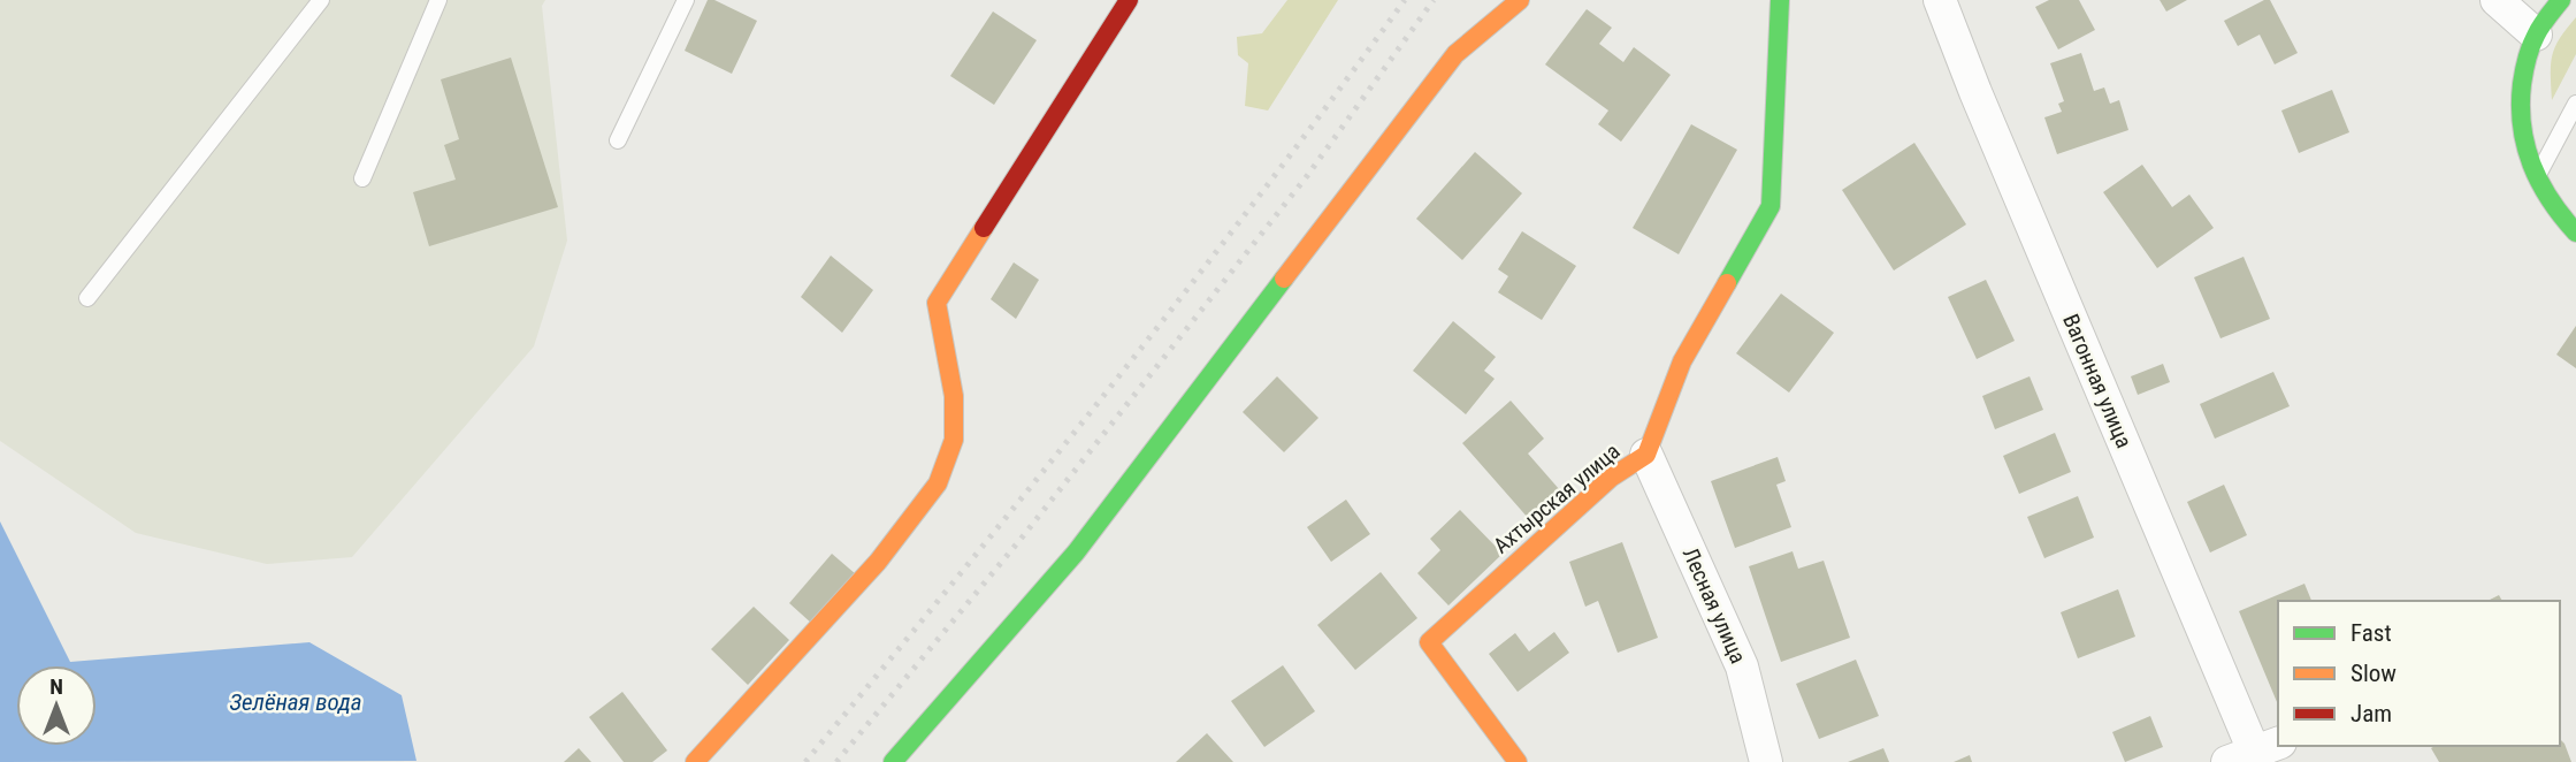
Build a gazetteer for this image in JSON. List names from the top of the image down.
{
  "streets": {
    "street": ["Вагонная улица", "Ахтырская улица", "Лесная улица"]
  },
  "crossings": [
    ["Ахтырская улица", "Лесная улица"]
  ],
  "water": ["Зелёная вода"],
  "legend": ["Fast", "Slow", "Jam"],
  "north": "top"
}
